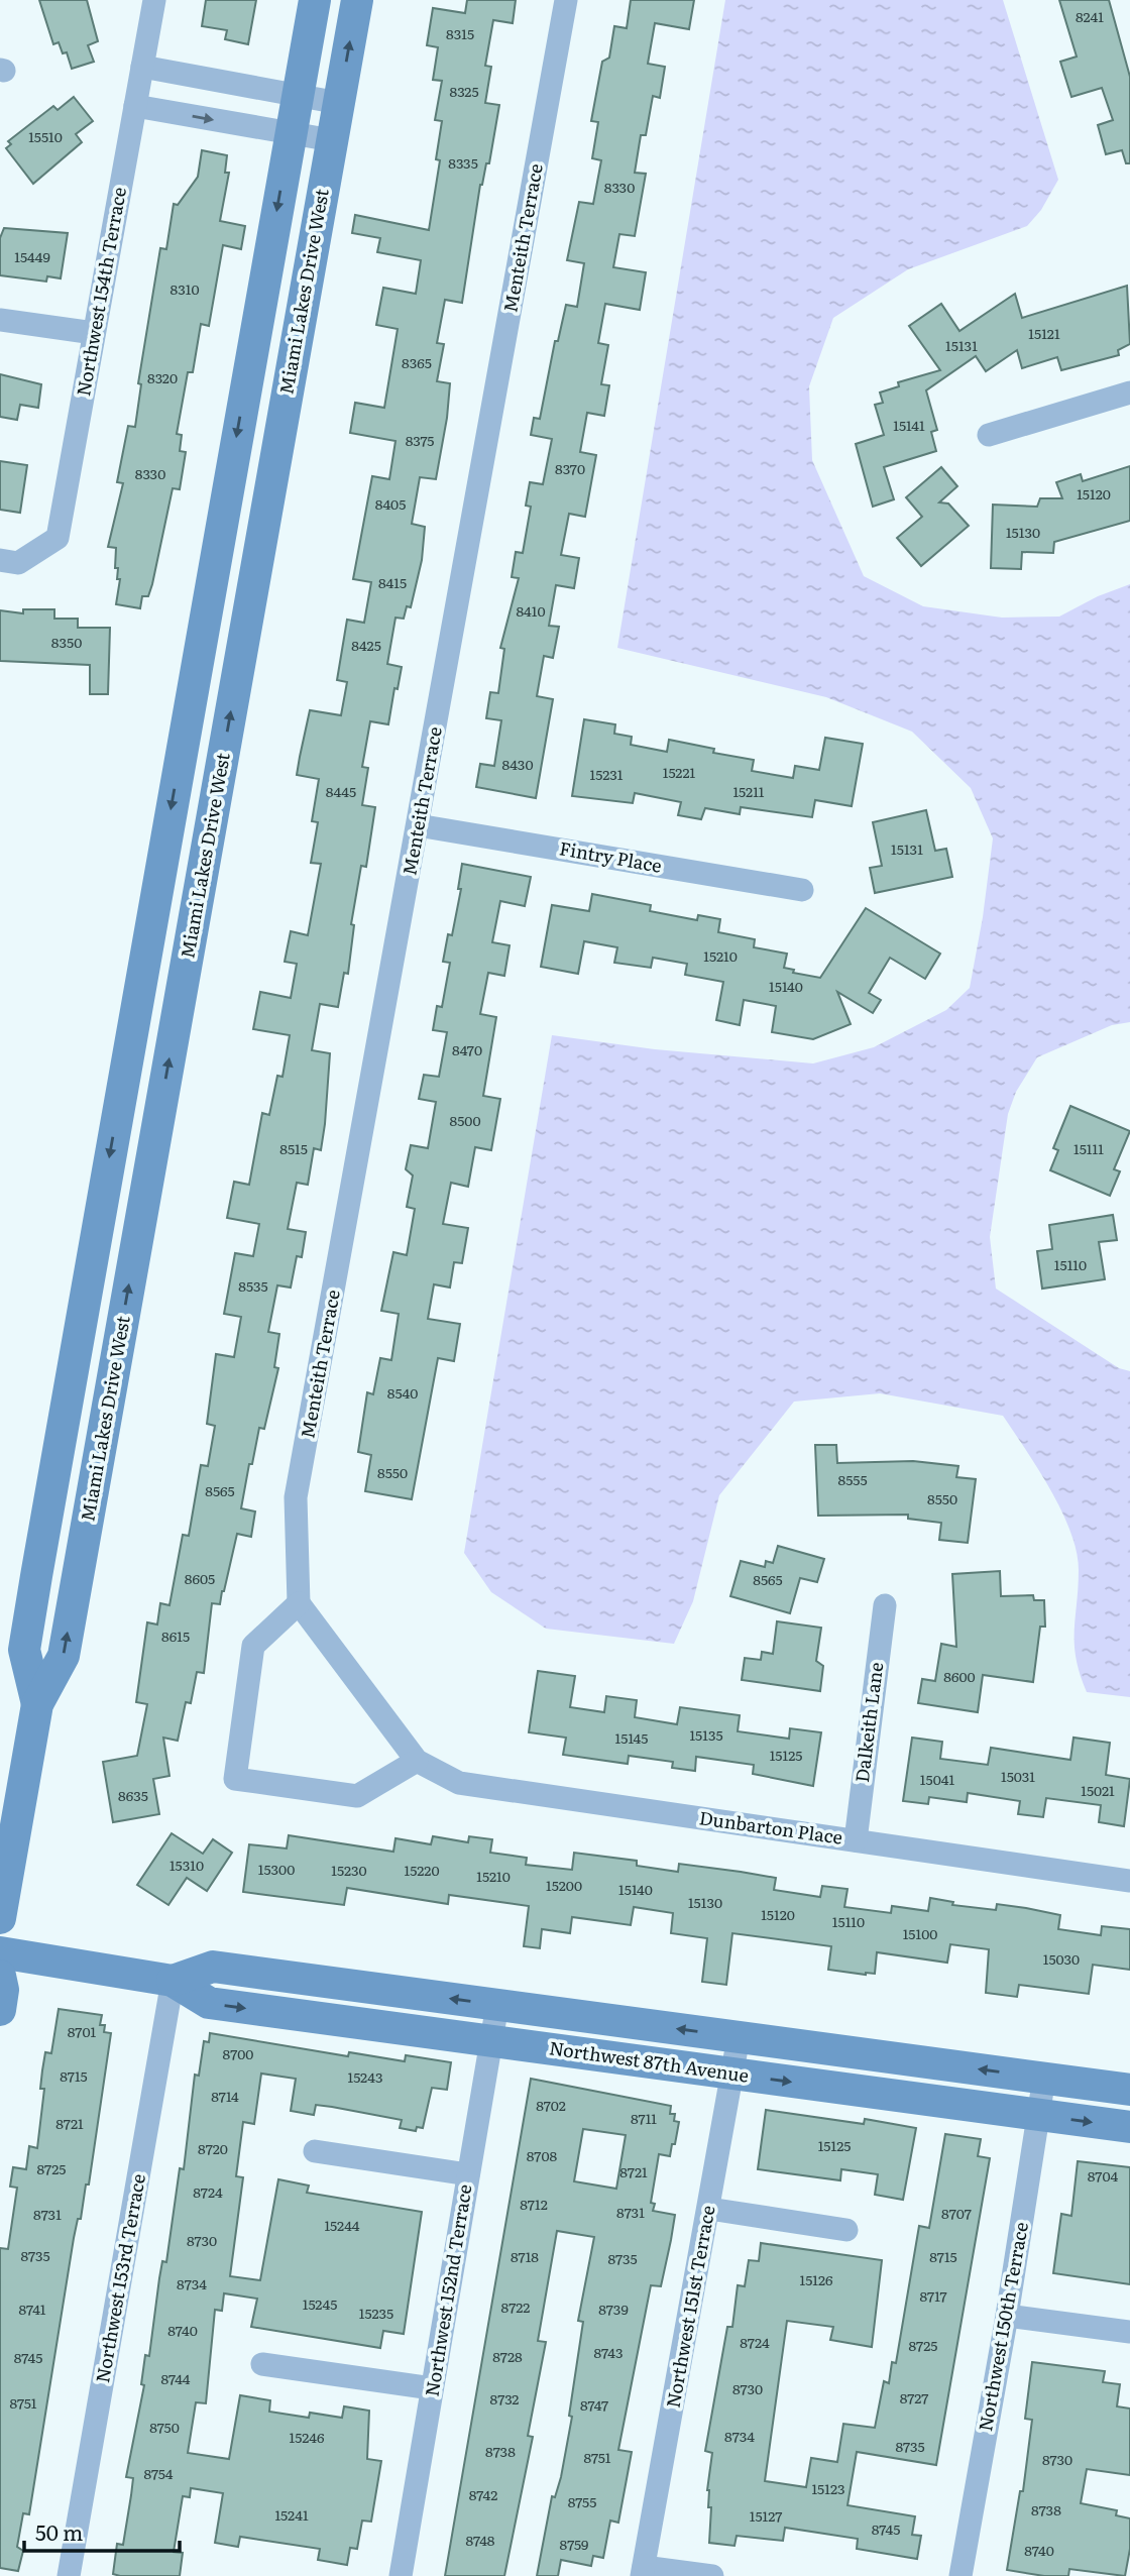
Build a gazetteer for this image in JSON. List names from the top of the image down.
{
  "streets": {
    "main road": ["Miami Lakes Drive West", "Northwest 87th Avenue"],
    "street": [
      "Menteith Terrace",
      "Northwest 154th Terrace",
      "Fintry Place",
      "Dalkeith Lane",
      "Dunbarton Place",
      "Northwest 153rd Terrace",
      "Northwest 152nd Terrace",
      "Northwest 151st Terrace",
      "Northwest 150th Terrace"
    ]
  },
  "crossings": [
    ["Menteith Terrace", "Fintry Place"],
    ["Menteith Terrace", "Dunbarton Place"],
    ["Dalkeith Lane", "Dunbarton Place"],
    ["Northwest 87th Avenue", "Northwest 153rd Terrace"],
    ["Northwest 87th Avenue", "Northwest 152nd Terrace"],
    ["Northwest 87th Avenue", "Northwest 151st Terrace"],
    ["Northwest 87th Avenue", "Northwest 150th Terrace"]
  ],
  "house_numbers": [
    "8241",
    "8315",
    "8325",
    "15510",
    "8335",
    "8330",
    "15449",
    "8310",
    "15121",
    "15131",
    "8365",
    "8320",
    "15141",
    "8375",
    "8370",
    "8330",
    "15120",
    "8405",
    "15130",
    "8415",
    "8410",
    "8350",
    "8425",
    "8430",
    "15221",
    "15231",
    "8445",
    "15211",
    "15131",
    "15210",
    "15140",
    "8470",
    "8500",
    "8515",
    "15111",
    "15110",
    "8535",
    "8540",
    "8550",
    "8555",
    "8565",
    "8550",
    "8605",
    "8565",
    "8615",
    "8600",
    "15135",
    "15145",
    "15125",
    "15031",
    "15041",
    "15021",
    "8635",
    "15310",
    "15300",
    "15230",
    "15220",
    "15210",
    "15200",
    "15140",
    "15130",
    "15120",
    "15110",
    "15100",
    "15030",
    "8701",
    "8700",
    "8715",
    "15243",
    "8714",
    "8702",
    "8711",
    "8721",
    "15125",
    "8720",
    "8708",
    "8725",
    "8721",
    "8704",
    "8724",
    "8712",
    "8731",
    "8707",
    "8731",
    "15244",
    "8730",
    "8735",
    "8718",
    "8715",
    "8735",
    "15126",
    "8734",
    "8717",
    "15245",
    "8722",
    "8741",
    "8739",
    "15235",
    "8740",
    "8724",
    "8725",
    "8743",
    "8728",
    "8745",
    "8744",
    "8730",
    "8727",
    "8732",
    "8751",
    "8747",
    "8750",
    "8734",
    "15246",
    "8735",
    "8738",
    "8751",
    "8730",
    "8754",
    "15123",
    "8742",
    "8755",
    "8738",
    "15241",
    "15127",
    "8745",
    "8748",
    "8759",
    "8740"
  ],
  "scale_bar": "50 m"
}
